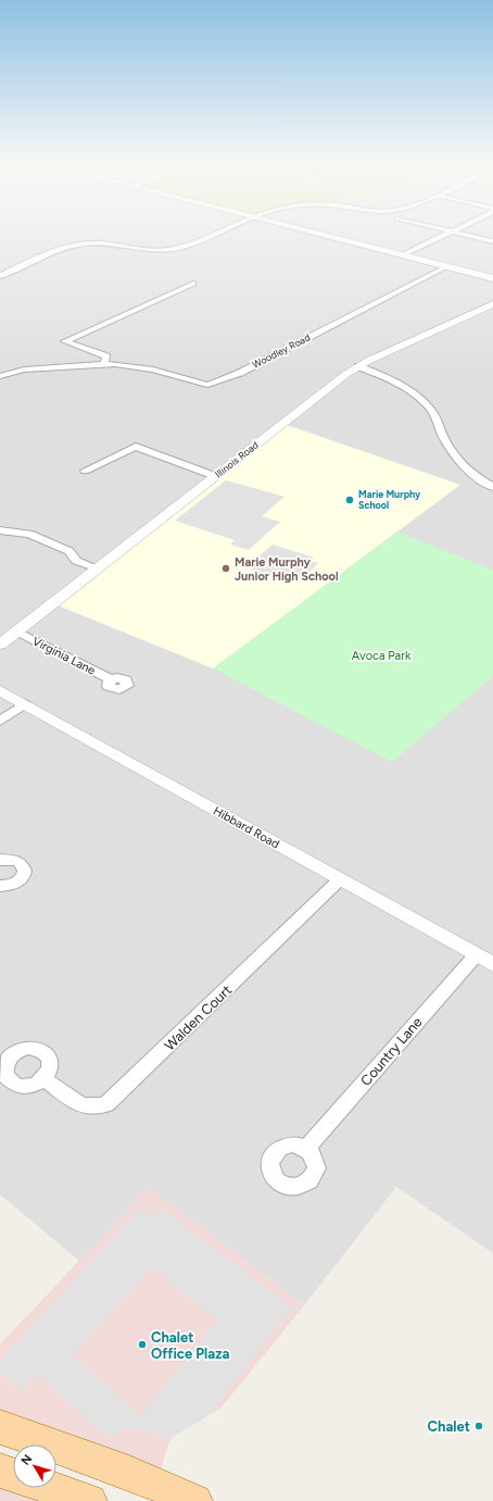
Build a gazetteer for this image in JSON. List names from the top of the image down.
{
  "streets": {
    "street": [
      "Woodley Road",
      "Illinois Road",
      "Virginia Lane",
      "Hibbard Road",
      "Walden Court",
      "Country Lane"
    ]
  },
  "crossings": [
    ["Illinois Road", "Virginia Lane"],
    ["Hibbard Road", "Walden Court"],
    ["Hibbard Road", "Country Lane"]
  ],
  "parks": ["Avoca Park"],
  "places": [
    "Marie Murphy School",
    "Marie Murphy Junior High School",
    "Chalet Office Plaza",
    "Chalet"
  ],
  "north": "top left"
}
